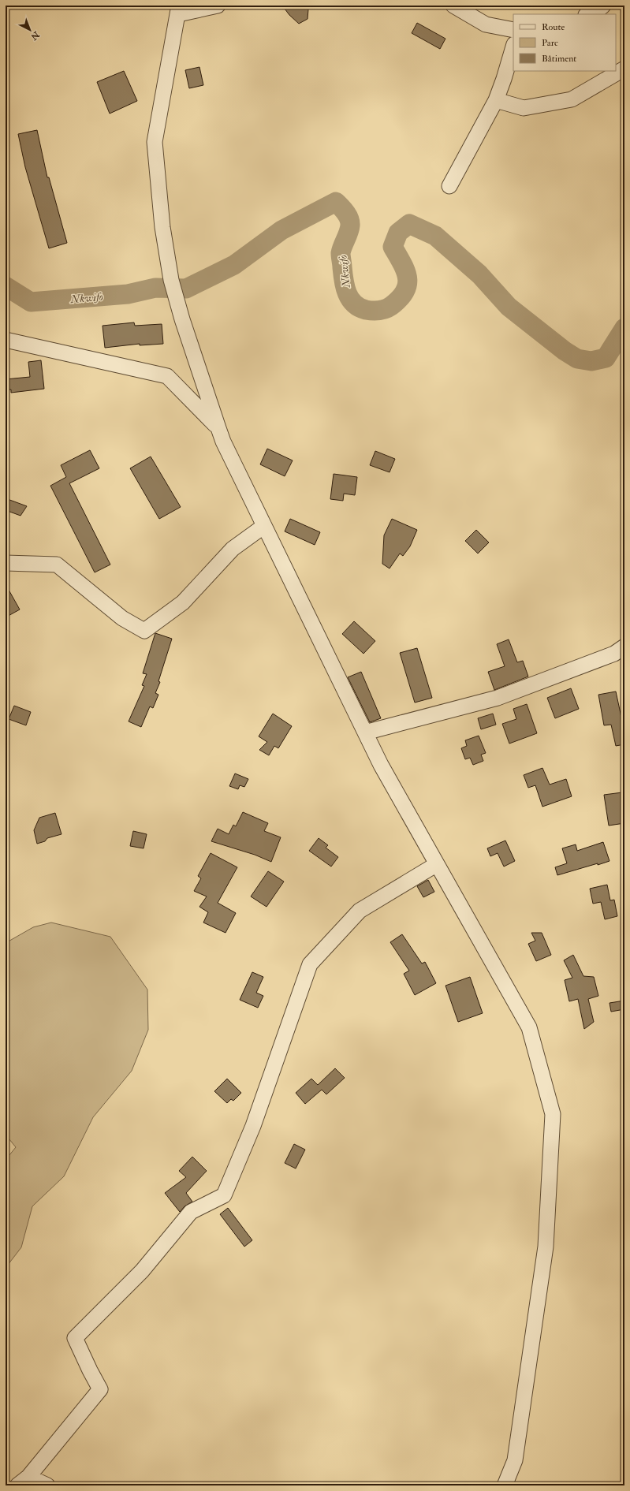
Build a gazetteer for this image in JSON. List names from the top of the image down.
{
  "water": ["Nkwifo"],
  "legend": ["Route", "Parc", "Bâtiment"],
  "north": "bottom right"
}
